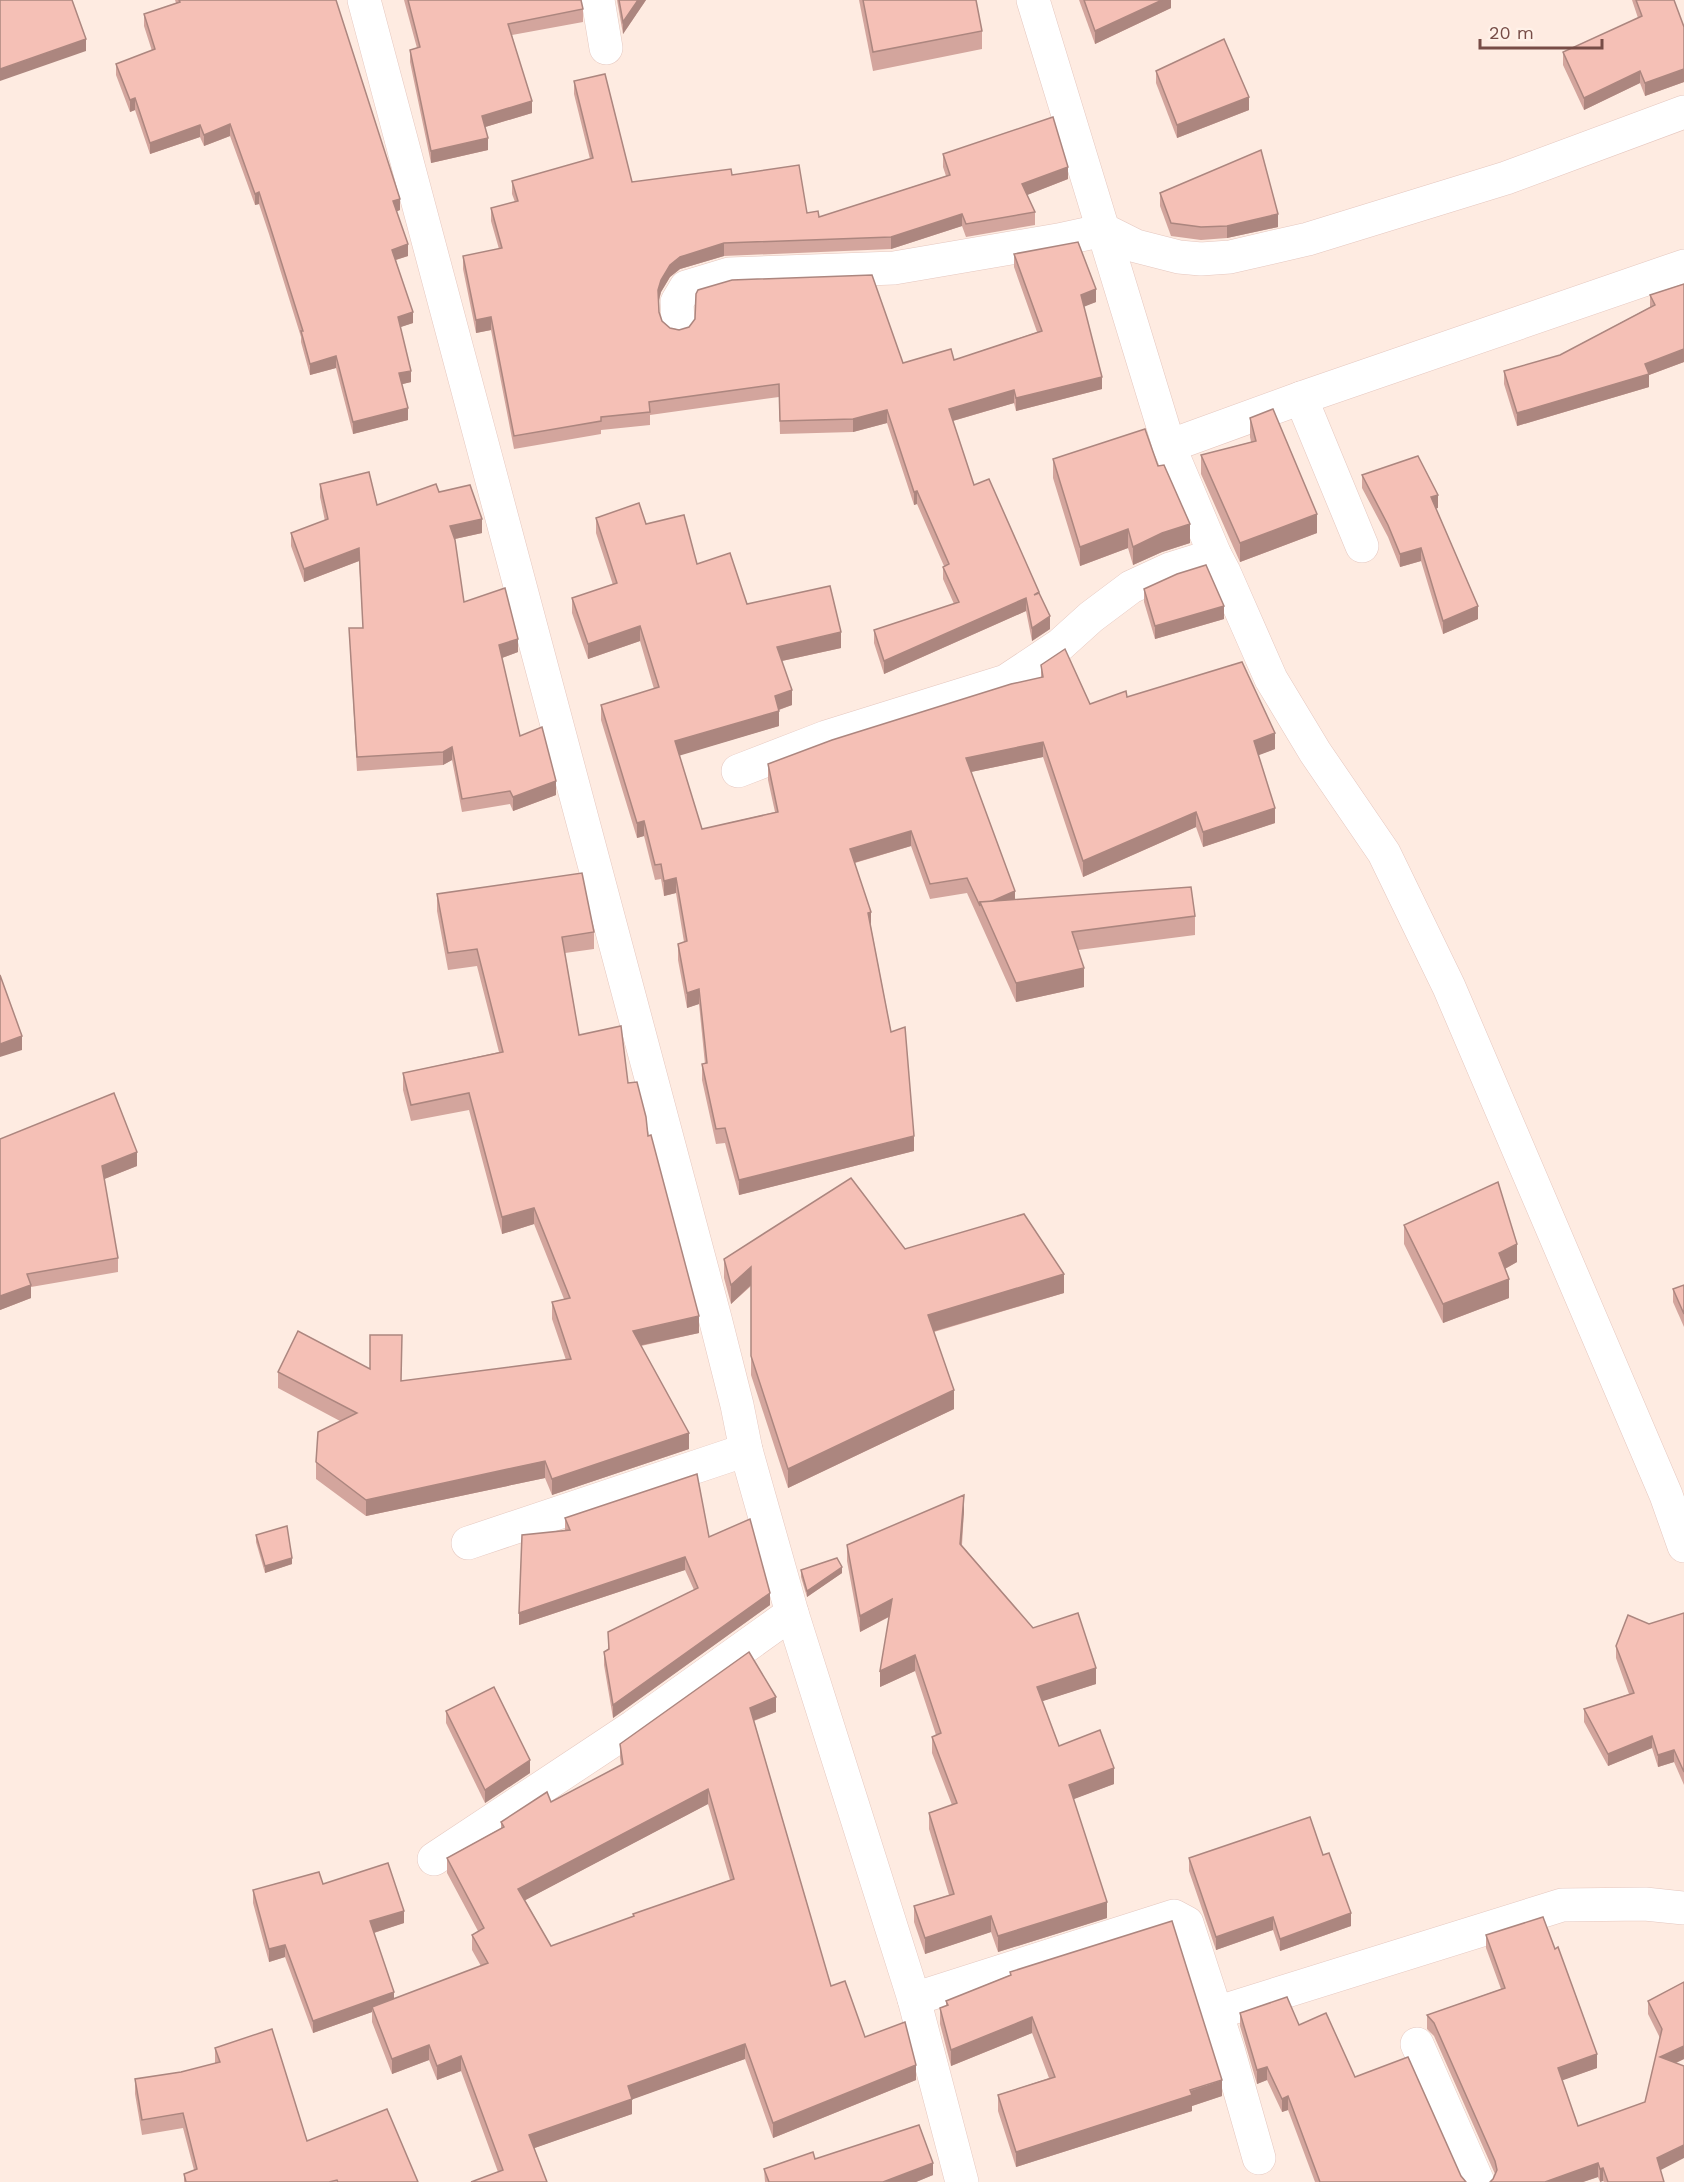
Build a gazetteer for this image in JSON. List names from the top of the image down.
{
  "scale_bar": "20 m"
}
